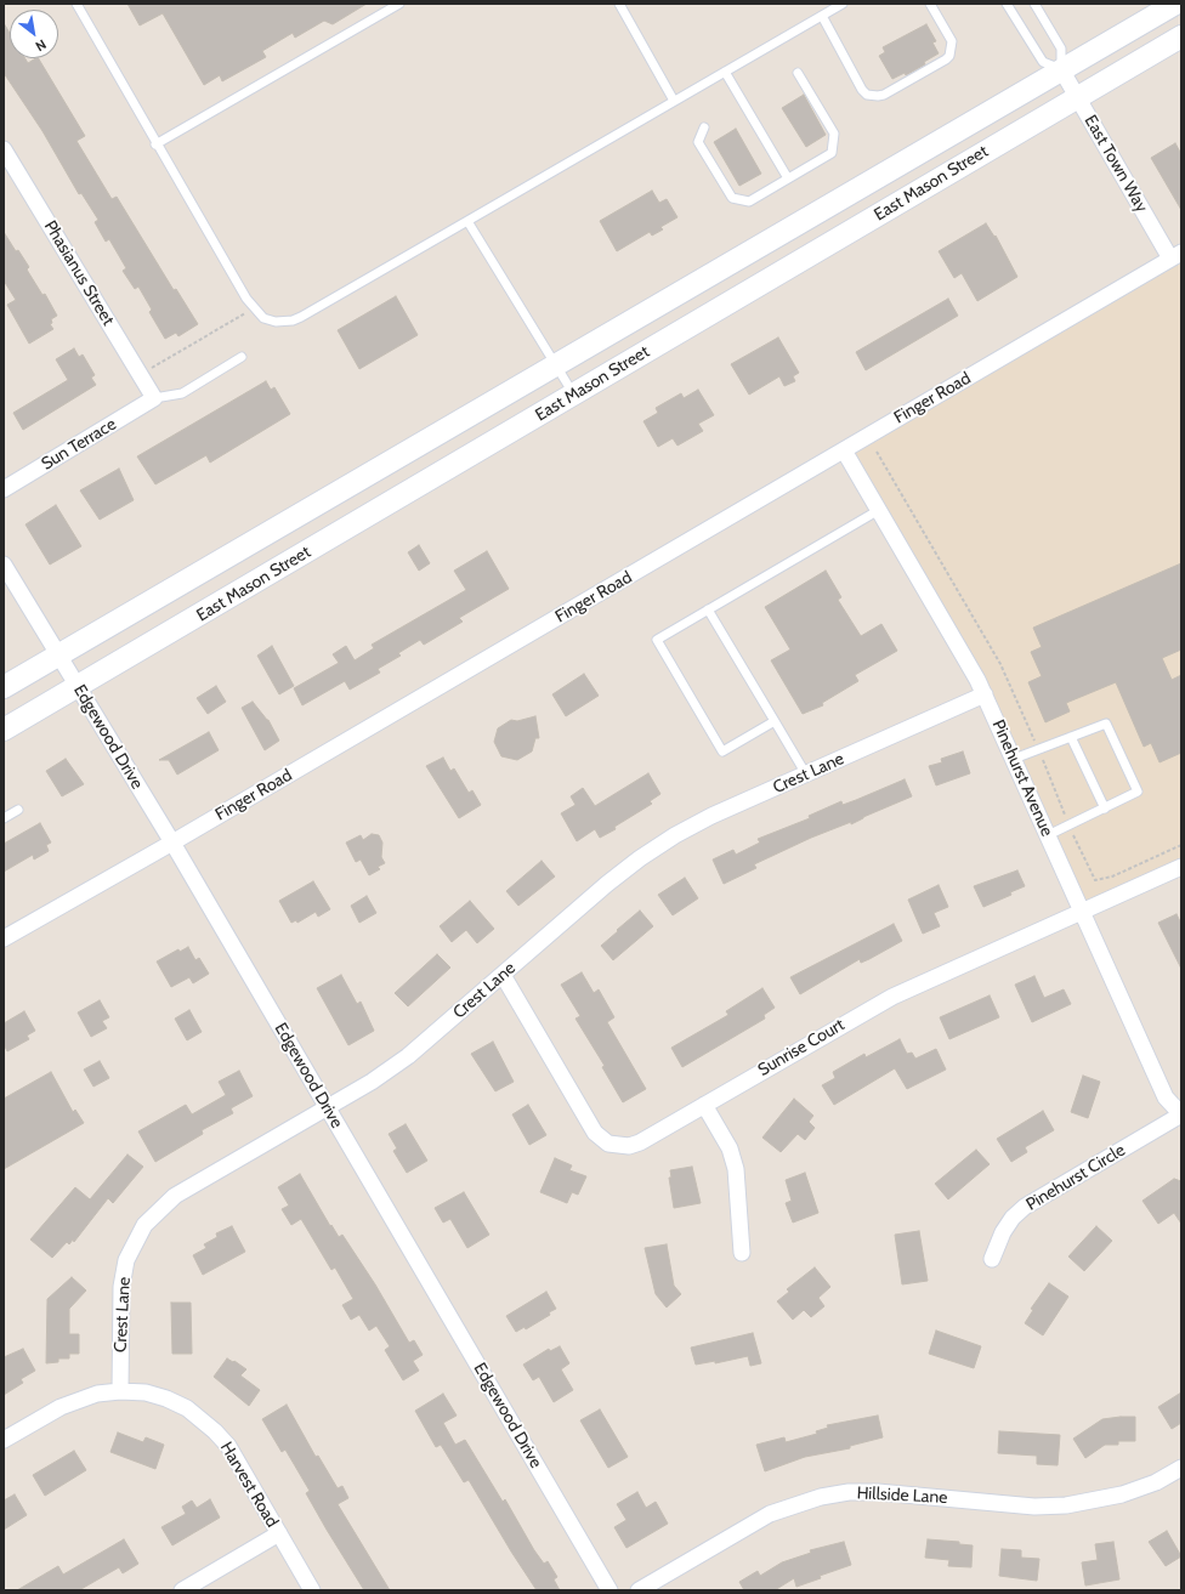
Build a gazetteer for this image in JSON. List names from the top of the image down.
{
  "streets": {
    "main road": ["East Mason Street"],
    "street": [
      "East Town Way",
      "Phasianus Street",
      "Finger Road",
      "Sun Terrace",
      "Edgewood Drive",
      "Crest Lane",
      "Pinehurst Avenue",
      "Sunrise Court",
      "Pinehurst Circle",
      "Harvest Road",
      "Hillside Lane"
    ]
  },
  "crossings": [
    ["East Town Way", "East Mason Street"],
    ["East Town Way", "Finger Road"],
    ["East Mason Street", "Edgewood Drive"],
    ["Phasianus Street", "Sun Terrace"],
    ["Finger Road", "Edgewood Drive"],
    ["Finger Road", "Pinehurst Avenue"],
    ["Edgewood Drive", "Crest Lane"],
    ["Crest Lane", "Pinehurst Avenue"],
    ["Crest Lane", "Sunrise Court"],
    ["Crest Lane", "Harvest Road"],
    ["Pinehurst Avenue", "Sunrise Court"],
    ["Pinehurst Avenue", "Pinehurst Circle"]
  ],
  "north": "bottom right"
}
